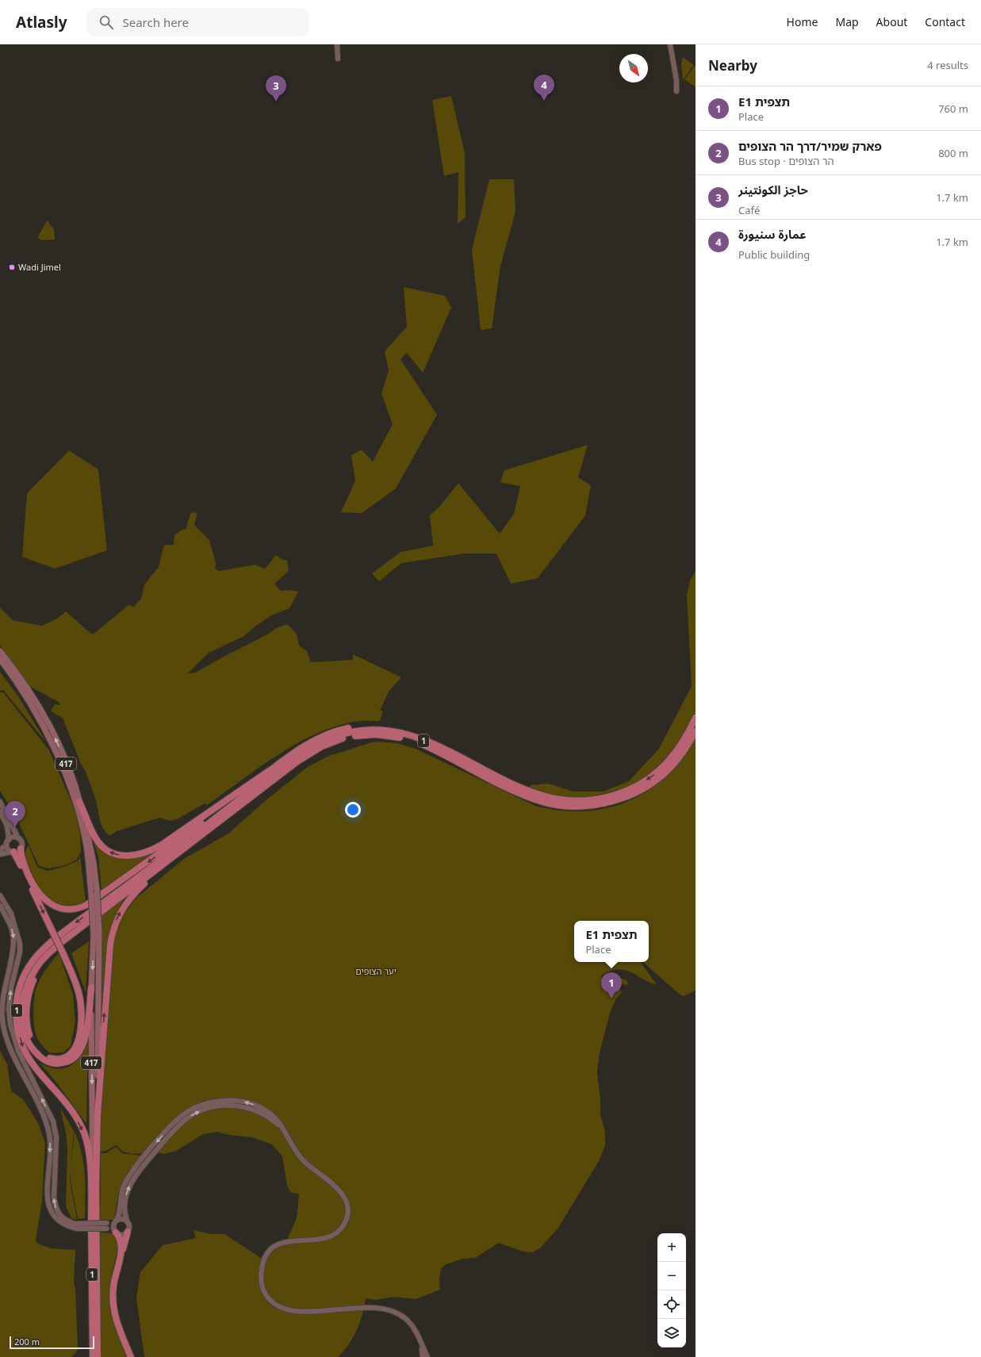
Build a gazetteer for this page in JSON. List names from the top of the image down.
{
  "streets": {
    "highway": ["1"],
    "main road": ["417"]
  },
  "crossings": [
    ["1", "417"]
  ],
  "parks": ["יער הצופים"],
  "places": ["Wadi Jimel"],
  "scale_bar": "200 m",
  "north": "bottom right",
  "page": {
    "header": "Atlasly",
    "search": "Search here",
    "nav": [
      "Home",
      "Map",
      "About",
      "Contact"
    ],
    "heading": ["Nearby", "4 results"],
    "pins": [
      "4",
      "3",
      "2",
      "1"
    ],
    "list": [
      {
        "mark": "1",
        "name": "E1 תצפית",
        "note": "Place",
        "value": "760 m"
      },
      {
        "mark": "2",
        "name": "פארק שמיר/דרך הר הצופים",
        "note": "Bus stop · הר הצופים",
        "value": "800 m"
      },
      {
        "mark": "3",
        "name": "حاجز الكونتينر",
        "note": "Café",
        "value": "1.7 km"
      },
      {
        "mark": "4",
        "name": "عمارة سنيورة",
        "note": "Public building",
        "value": "1.7 km"
      }
    ],
    "popup": ["E1 תצפית", "Place"],
    "map_buttons": ["+", "−"],
    "scale": "200 m"
  }
}
